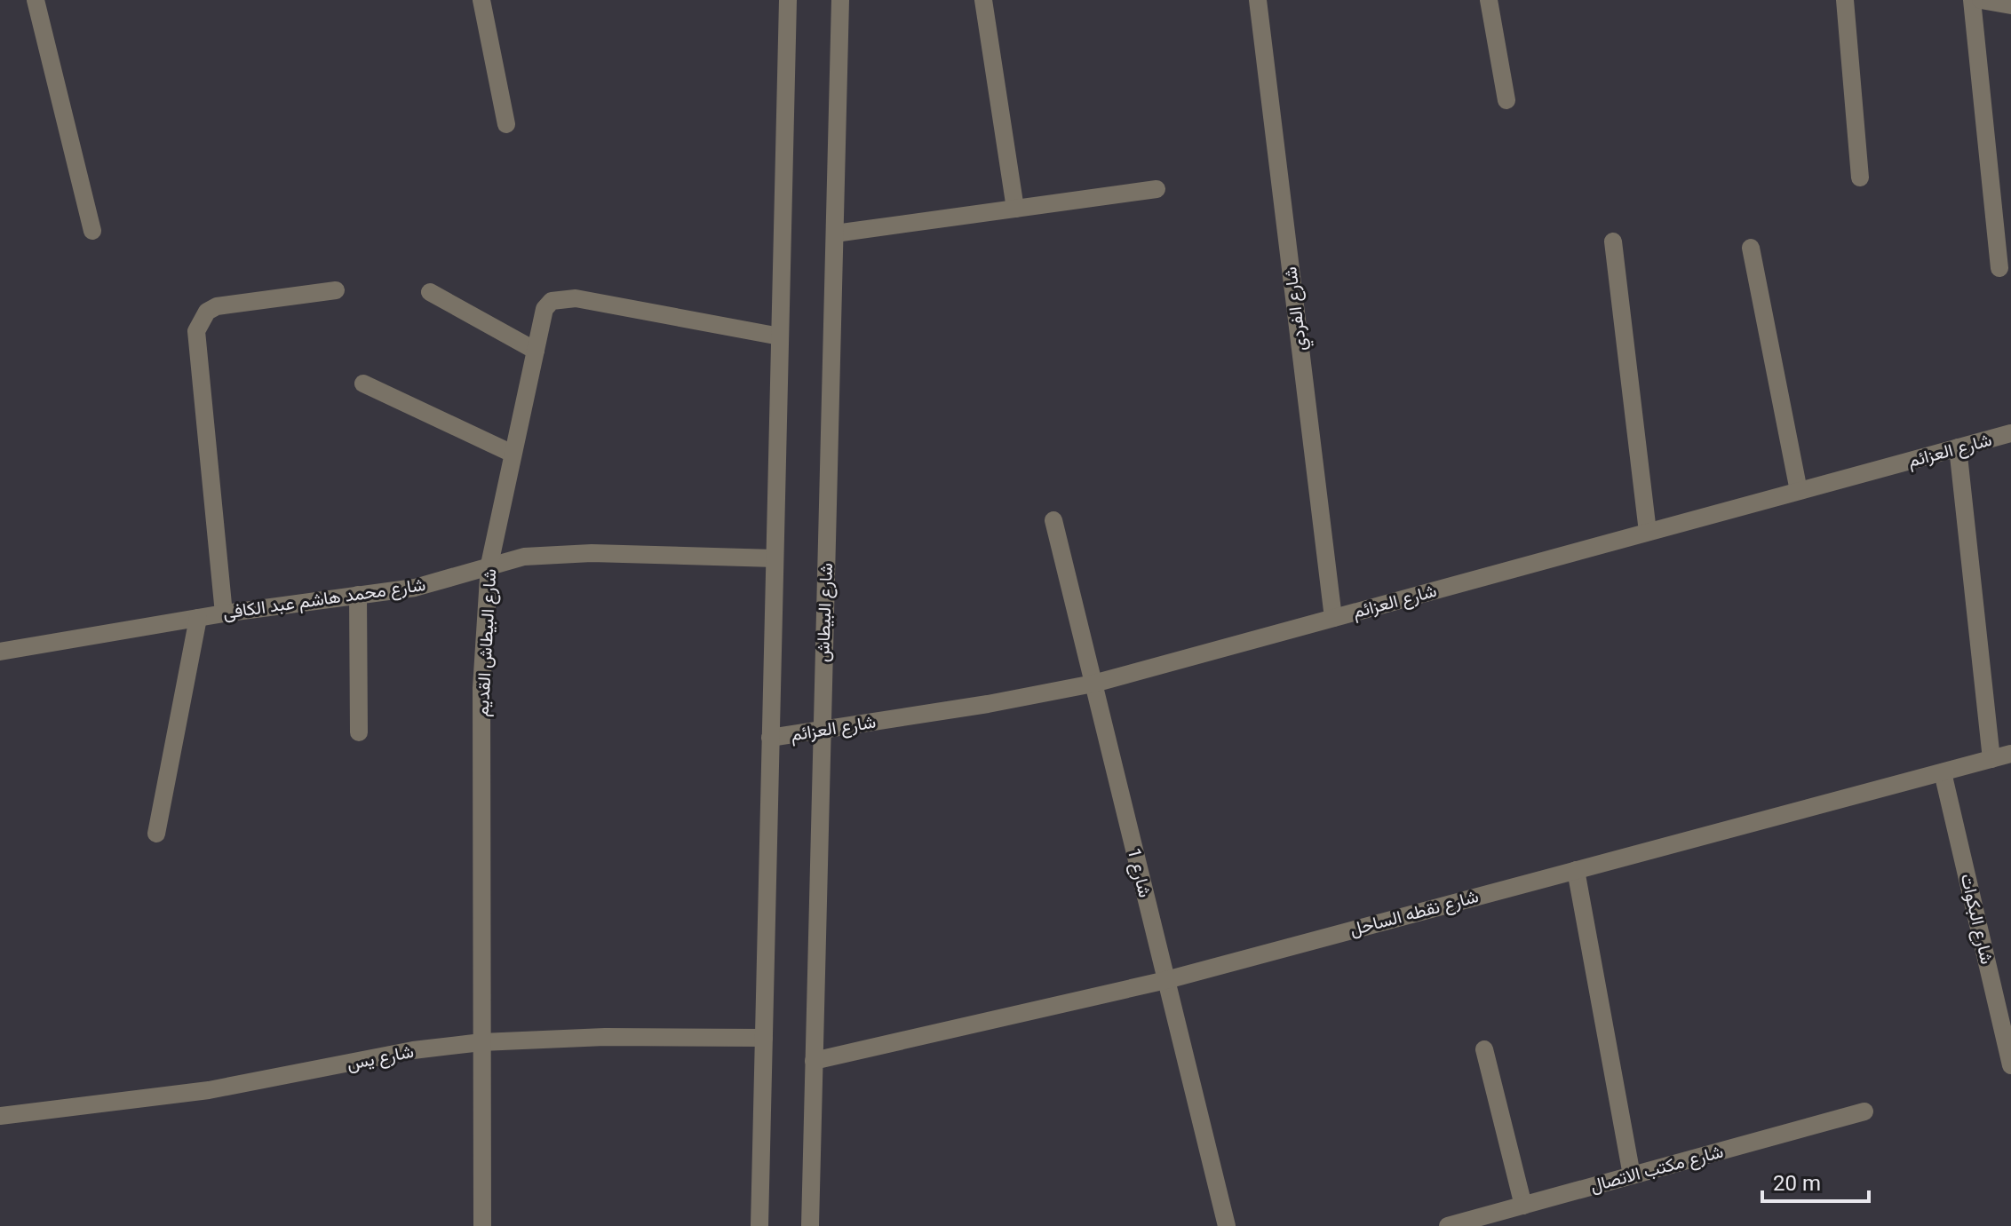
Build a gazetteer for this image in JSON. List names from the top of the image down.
{
  "streets": {
    "street": [
      "شارع الفردي",
      "شارع العزائم",
      "شارع محمد هاشم عبد الكافى",
      "شارع البيطاش",
      "شارع البيطاش القديم",
      "شارع 1",
      "شارع نقطه الساحل",
      "شارع البكوات",
      "شارع يس",
      "شارع مكتب الاتصال"
    ]
  },
  "crossings": [
    ["شارع الفردي", "شارع العزائم"],
    ["شارع العزائم", "شارع البيطاش"],
    ["شارع العزائم", "شارع 1"],
    ["شارع محمد هاشم عبد الكافى", "شارع البيطاش القديم"],
    ["شارع البيطاش", "شارع نقطه الساحل"],
    ["شارع البيطاش القديم", "شارع يس"],
    ["شارع 1", "شارع نقطه الساحل"],
    ["شارع نقطه الساحل", "شارع البكوات"]
  ],
  "scale_bar": "20 m"
}
